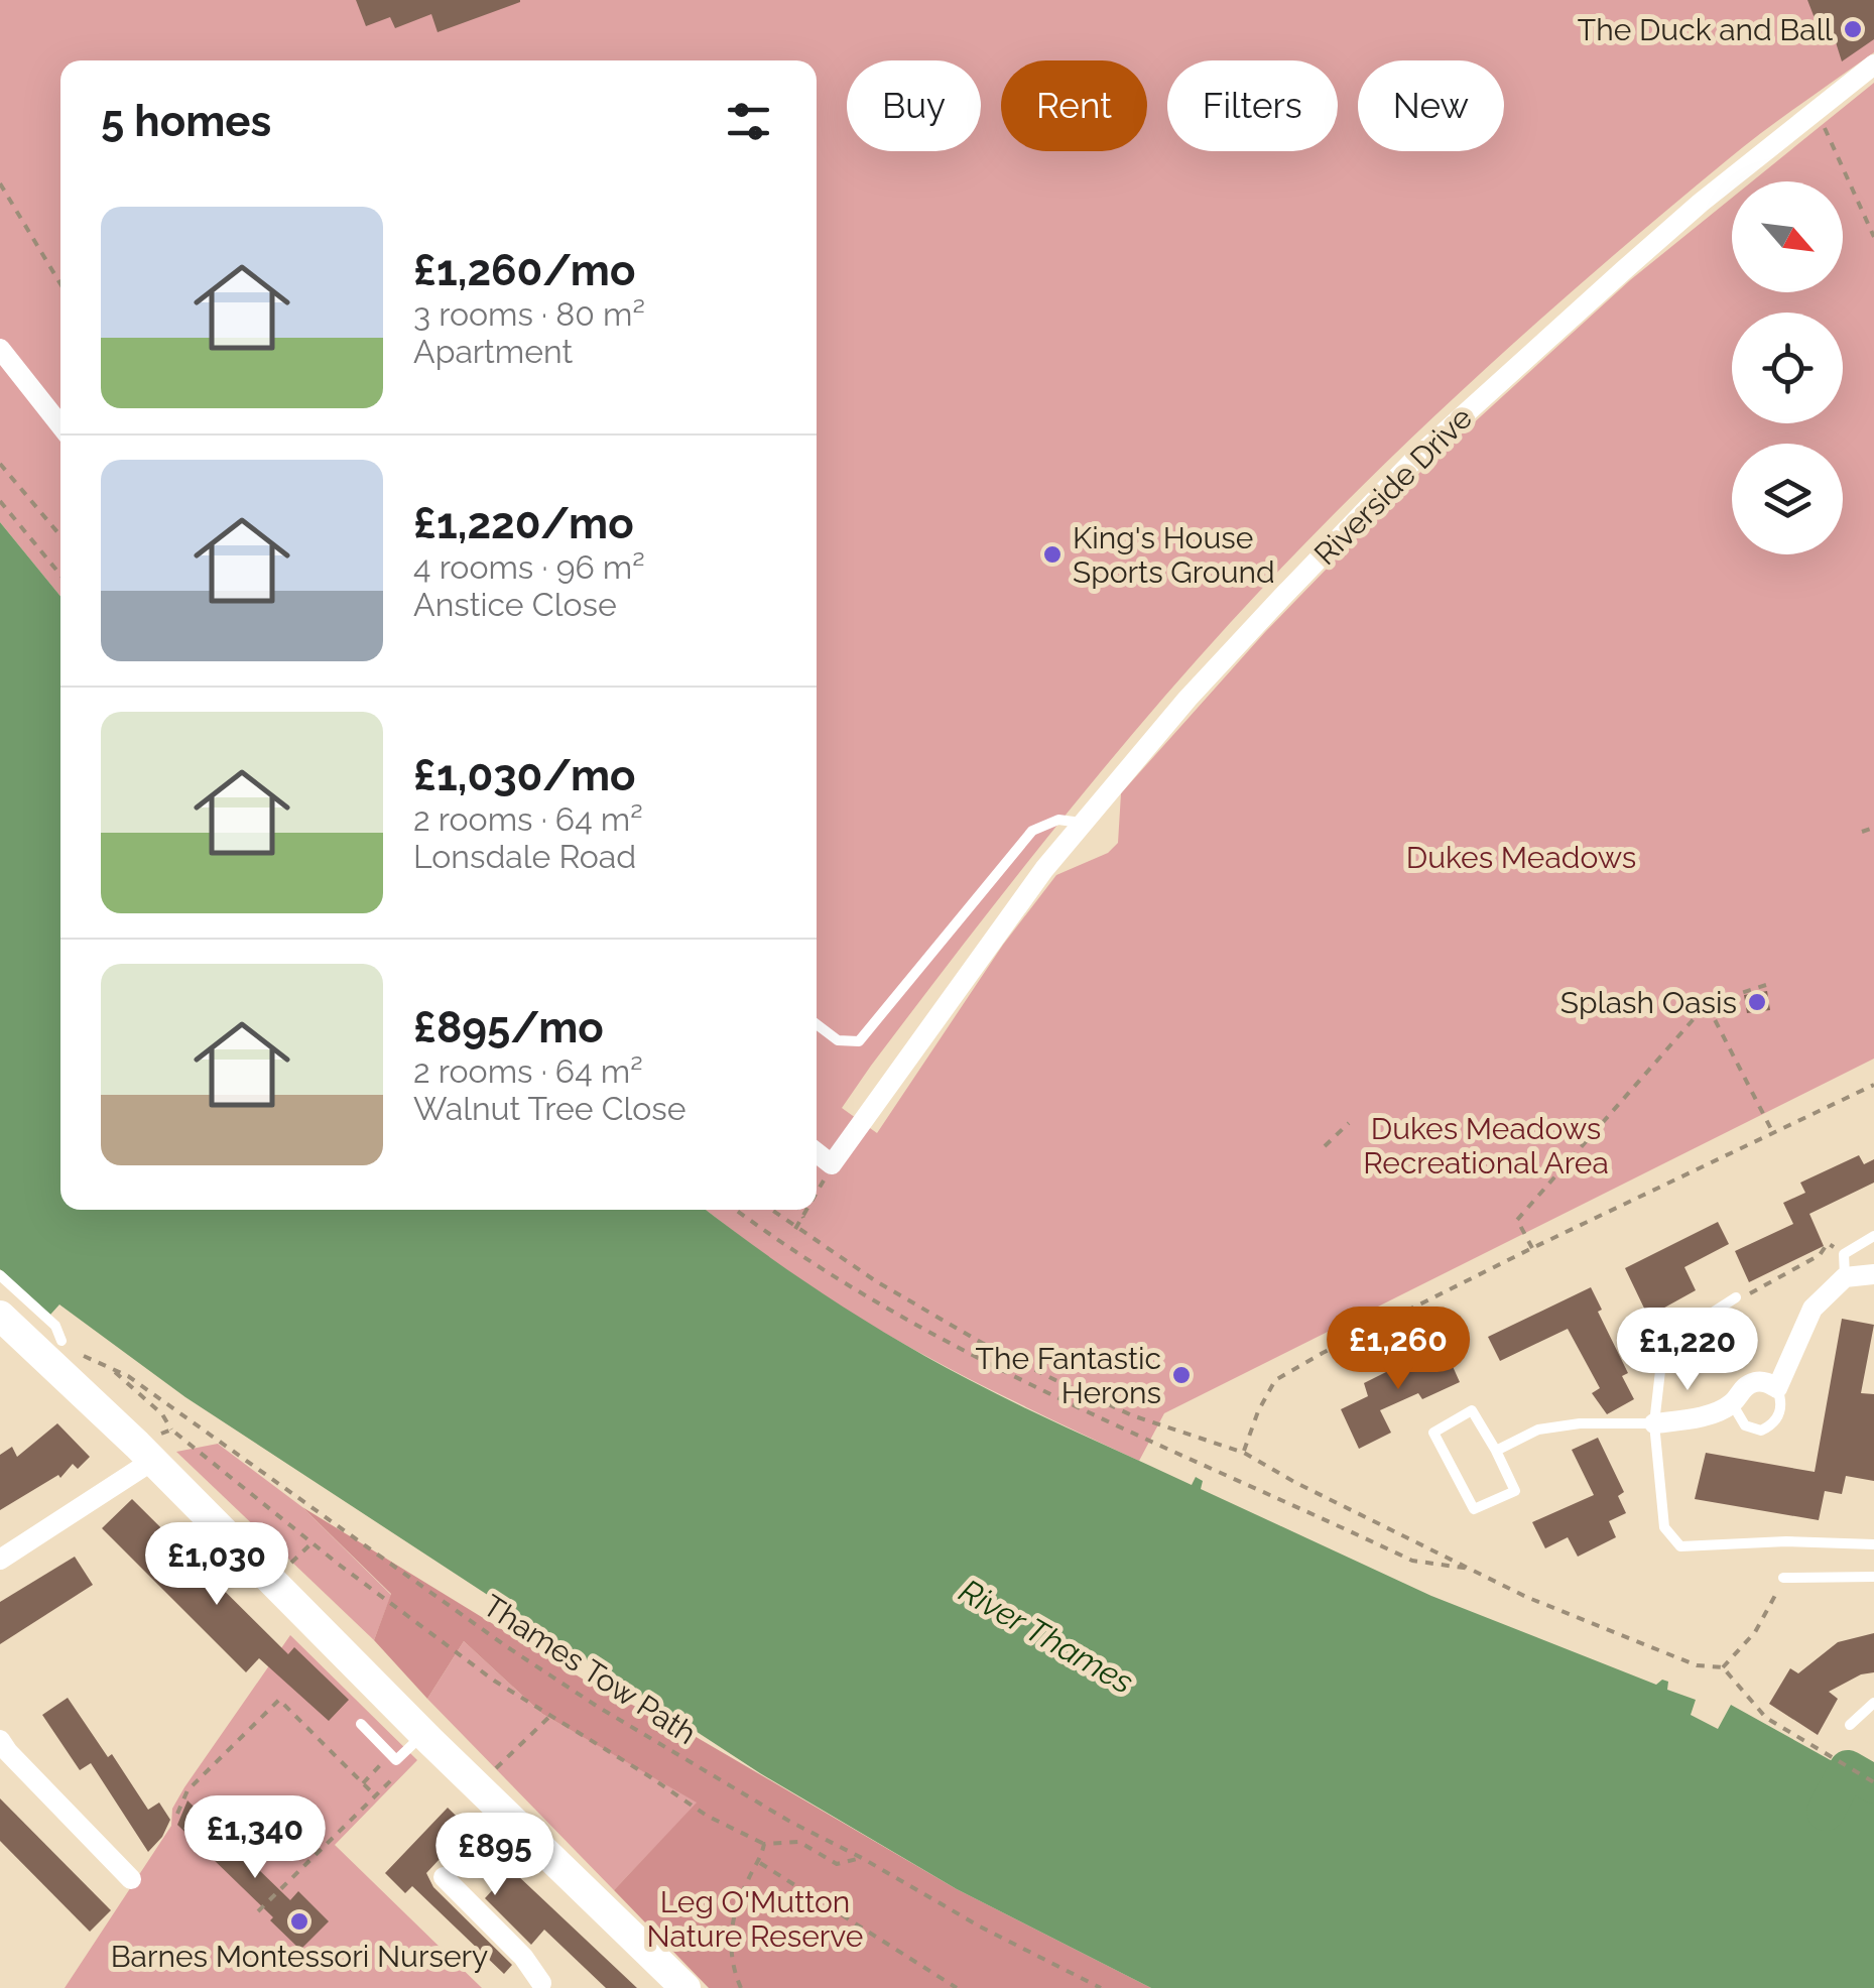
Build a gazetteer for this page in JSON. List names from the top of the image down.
{
  "streets": {
    "street": ["Riverside Drive"],
    "path": ["Thames Tow Path"]
  },
  "water": ["River Thames"],
  "parks": ["Dukes Meadows", "Dukes Meadows Recreational Area", "Leg O'Mutton Nature Reserve"],
  "places": [
    "The Duck and Ball",
    "King's House Sports Ground",
    "Splash Oasis",
    "The Fantastic Herons",
    "Barnes Montessori Nursery"
  ],
  "north": "bottom right",
  "page": {
    "chip": [
      "Buy",
      "Rent",
      "Filters",
      "New"
    ],
    "heading": "5 homes",
    "list": [
      {
        "name": "£1,260/mo",
        "note": "3 rooms · 80 m² · Apartment"
      },
      {
        "name": "£1,220/mo",
        "note": "4 rooms · 96 m² · Anstice Close"
      },
      {
        "name": "£1,030/mo",
        "note": "2 rooms · 64 m² · Lonsdale Road"
      },
      {
        "name": "£895/mo",
        "note": "2 rooms · 64 m² · Walnut Tree Close"
      }
    ],
    "price": [
      "£1,260",
      "£1,220",
      "£1,030",
      "£1,340",
      "£895"
    ]
  }
}
